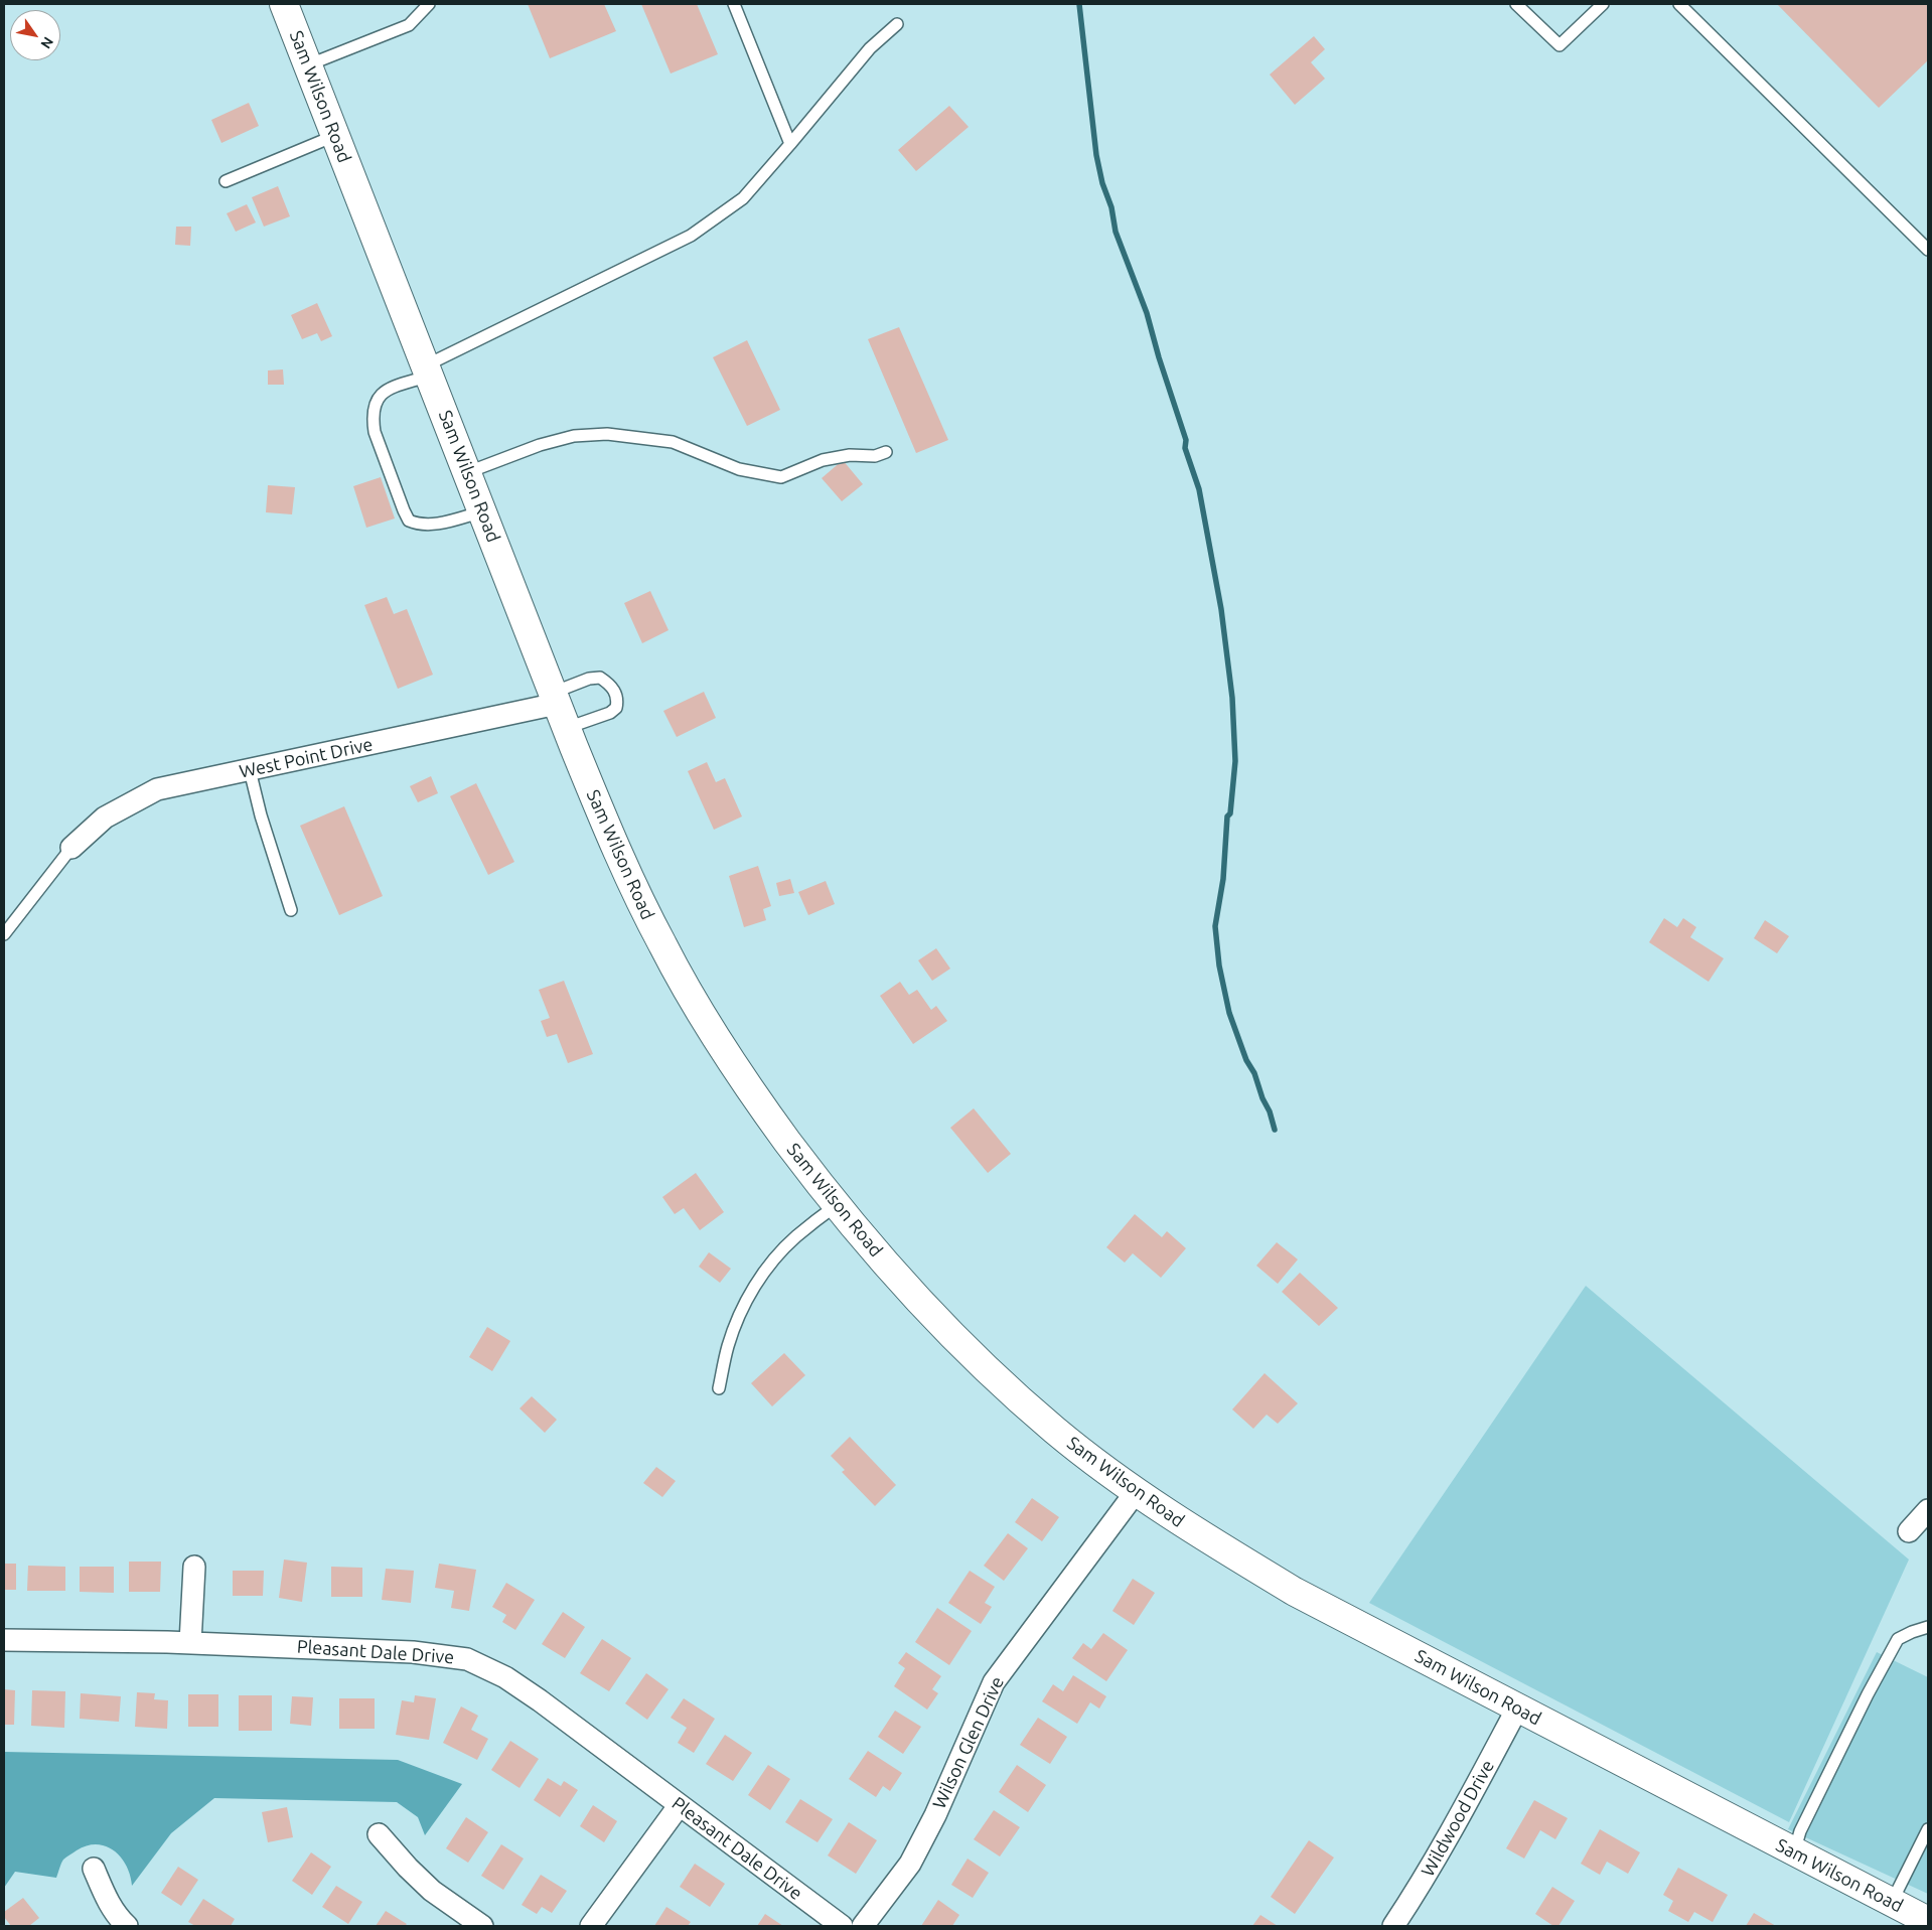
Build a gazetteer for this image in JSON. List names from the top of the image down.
{
  "streets": {
    "street": [
      "Sam Wilson Road",
      "West Point Drive",
      "Pleasant Dale Drive",
      "Wilson Glen Drive",
      "Wildwood Drive"
    ]
  },
  "crossings": [
    ["Sam Wilson Road", "West Point Drive"],
    ["Sam Wilson Road", "Wilson Glen Drive"],
    ["Sam Wilson Road", "Wildwood Drive"]
  ],
  "north": "bottom right"
}
